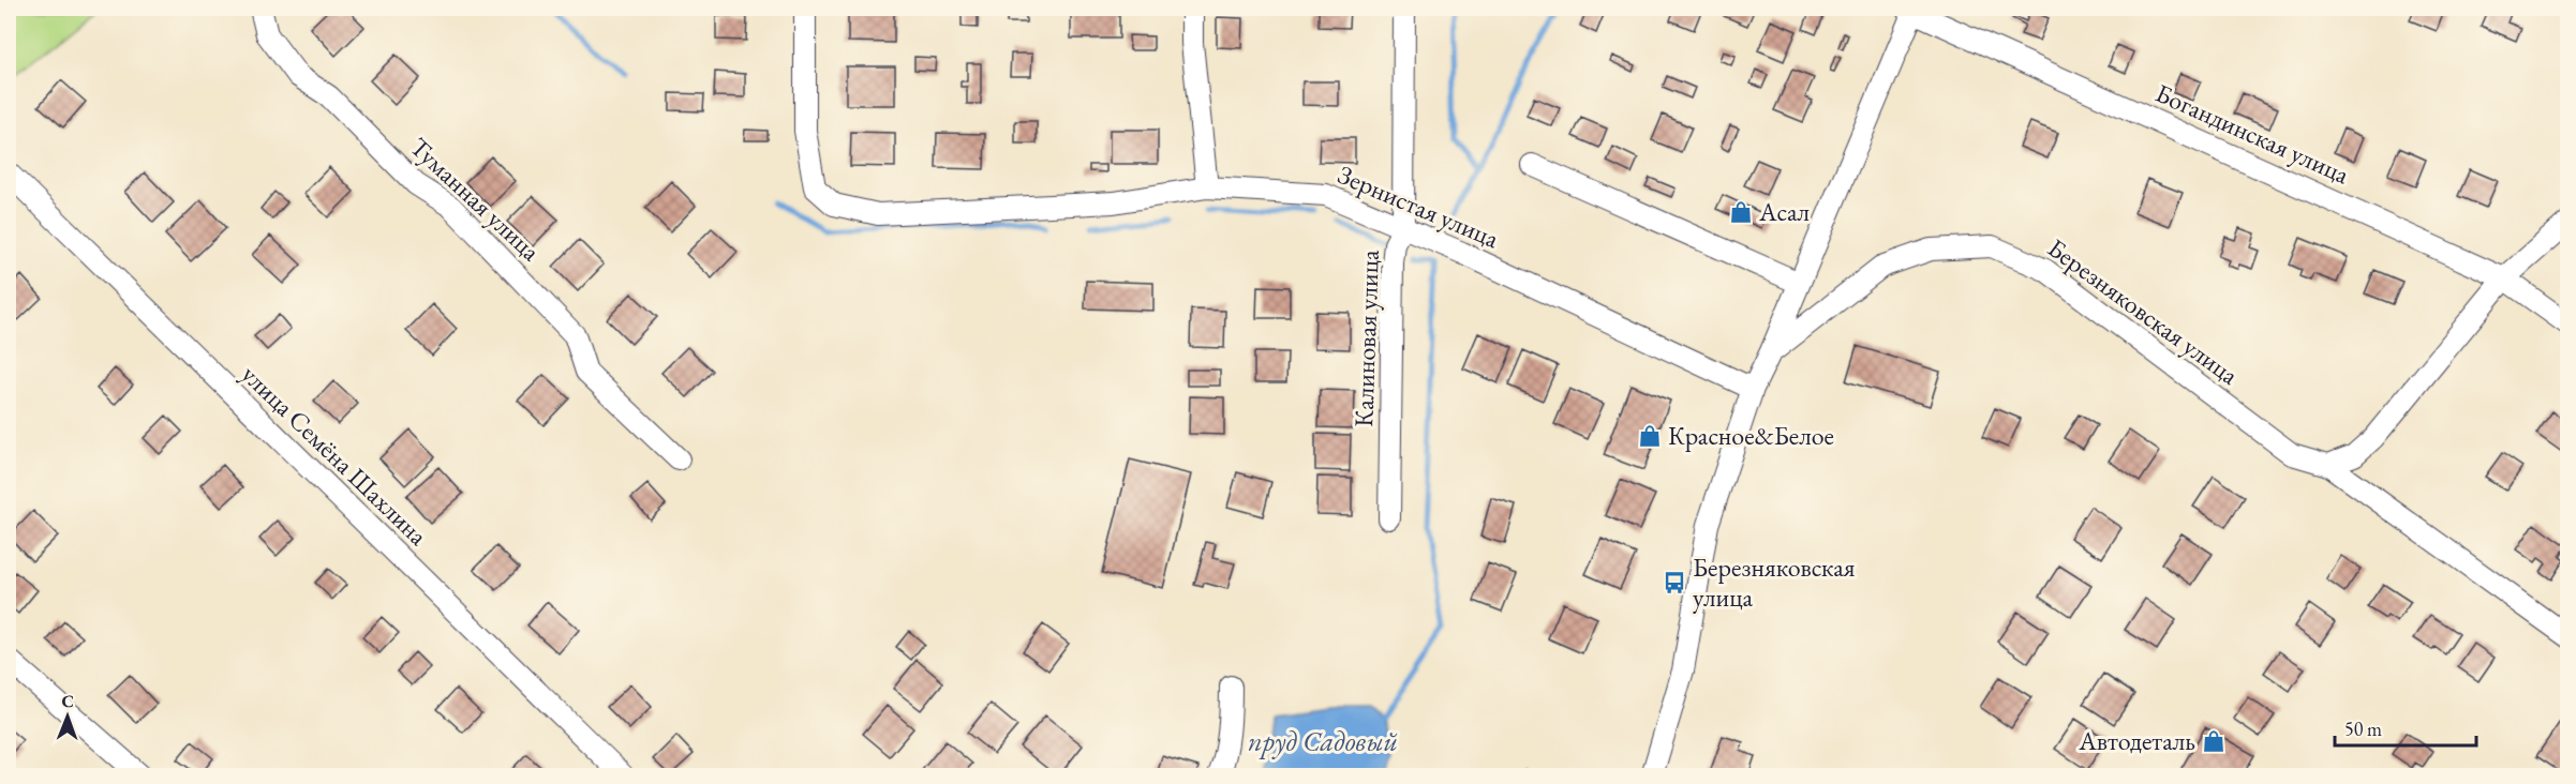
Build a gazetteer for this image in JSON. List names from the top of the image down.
{
  "streets": {
    "street": [
      "Богандинская улица",
      "Туманная улица",
      "Зернистая улица",
      "Березняковская улица",
      "Калиновая улица",
      "улица Семёна Шахлина"
    ]
  },
  "crossings": [
    ["Зернистая улица", "Березняковская улица"],
    ["Зернистая улица", "Калиновая улица"]
  ],
  "water": ["пруд Садовый"],
  "places": {
    "shop": ["Асал", "Красное&Белое", "Автодеталь"],
    "bus stop": ["Березняковская улица"]
  },
  "scale_bar": "50 m",
  "north": "top"
}
